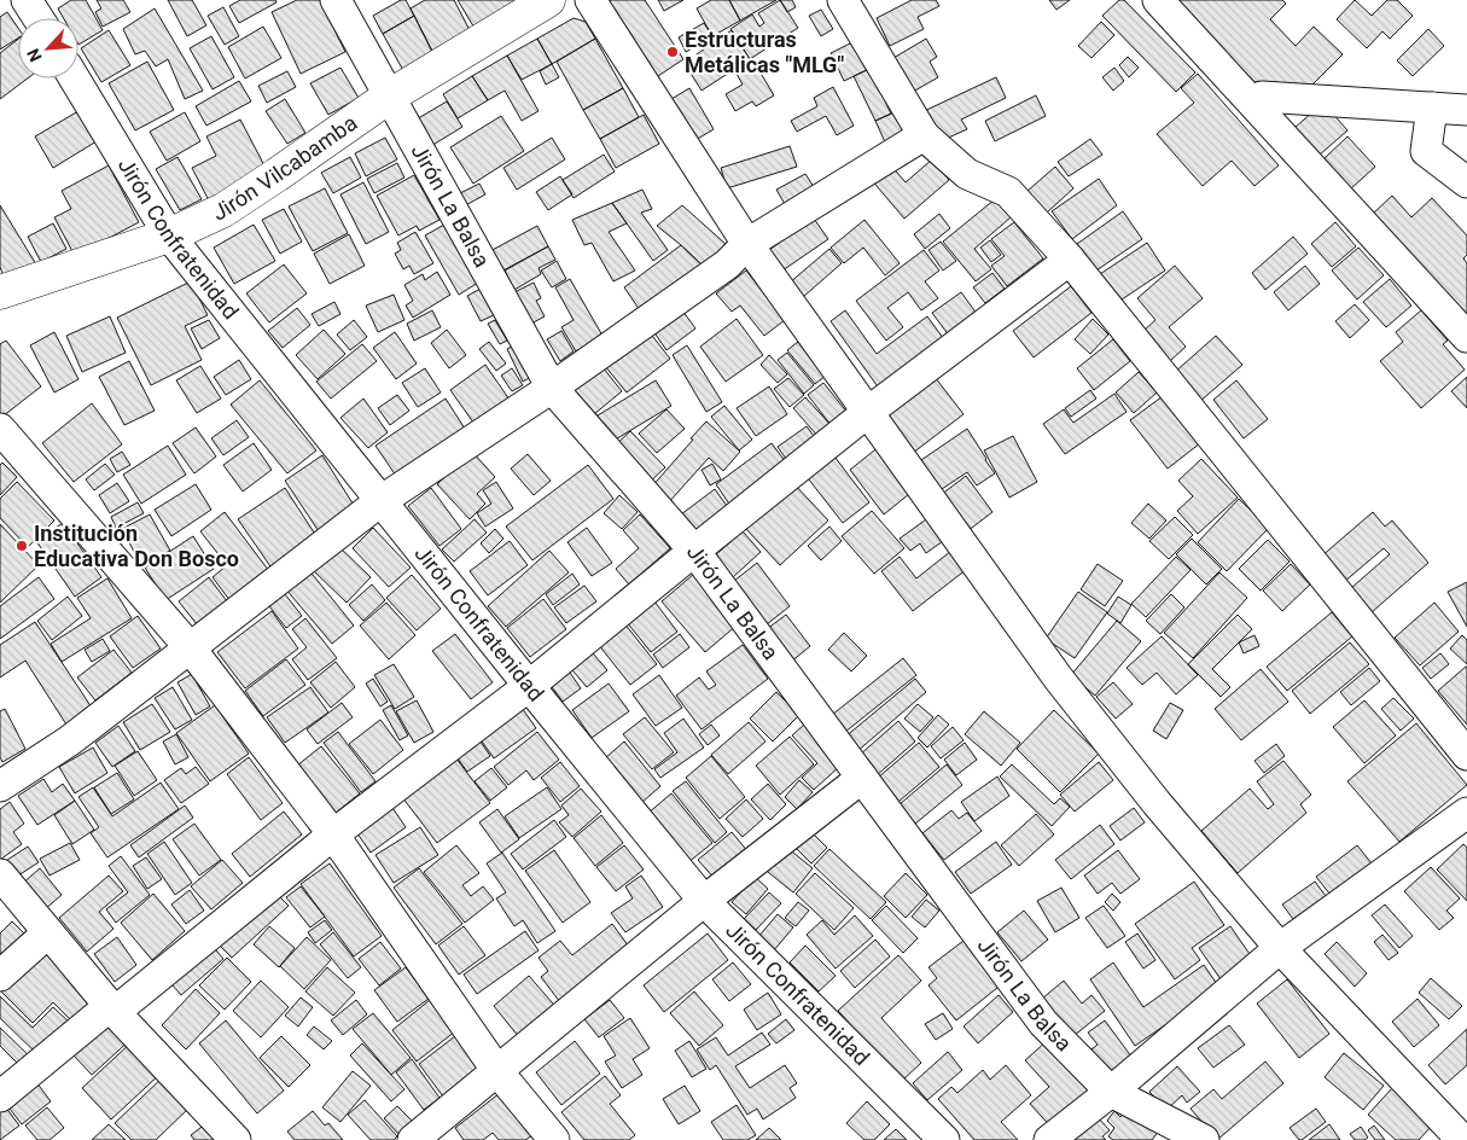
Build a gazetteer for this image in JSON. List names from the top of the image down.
{
  "streets": {
    "main road": ["Jirón Vilcabamba"],
    "street": ["Jirón La Balsa", "Jirón Confratenidad"]
  },
  "crossings": [
    ["Jirón Vilcabamba", "Jirón La Balsa"],
    ["Jirón Vilcabamba", "Jirón Confratenidad"]
  ],
  "places": ["Estructuras Metálicas \"MLG\"", "Institución Educativa Don Bosco"],
  "north": "bottom left"
}
